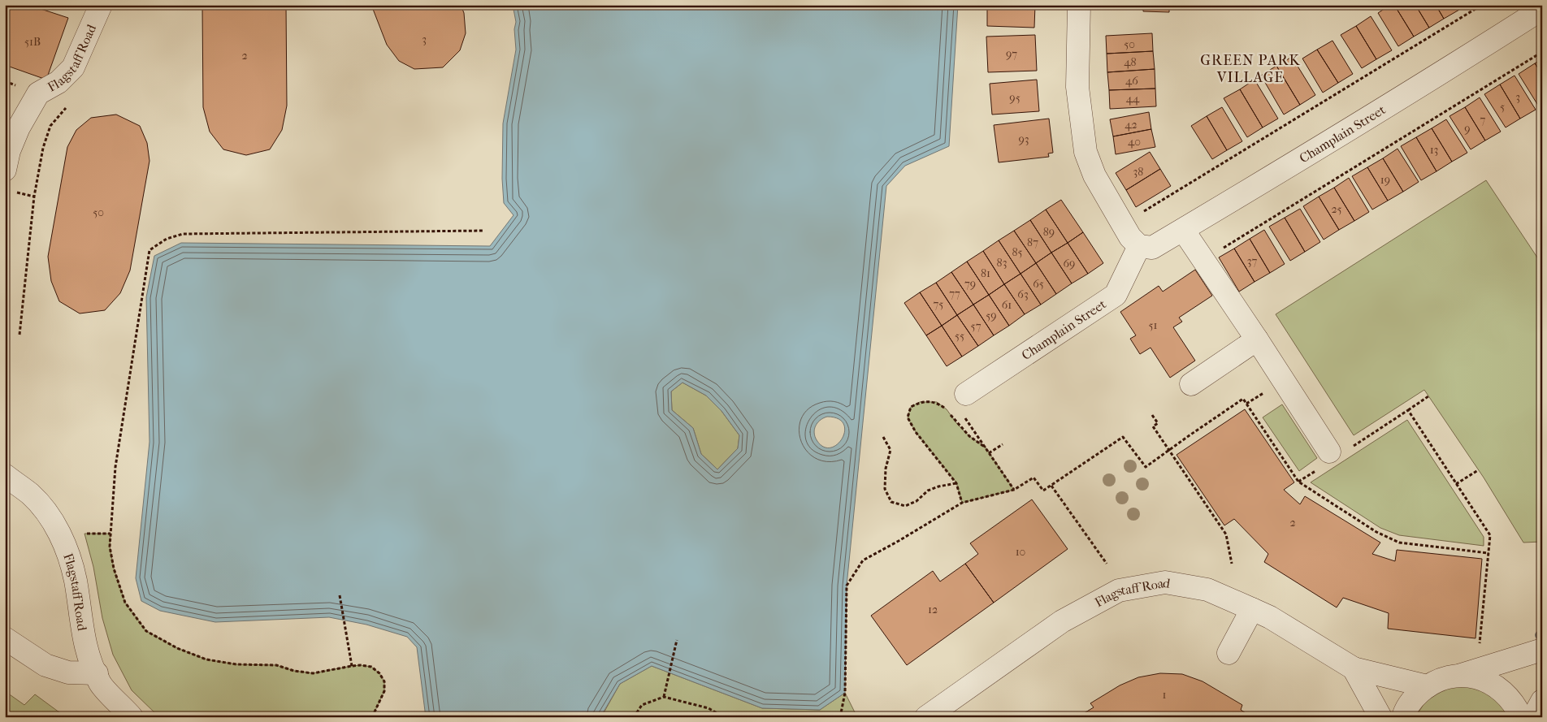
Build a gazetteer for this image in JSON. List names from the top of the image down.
{
  "streets": {
    "street": ["Flagstaff Road", "Champlain Street"]
  },
  "districts": ["GREEN PARK VILLAGE"],
  "house_numbers": [
    "3",
    "51B",
    "50",
    "97",
    "2",
    "48",
    "46",
    "3",
    "95",
    "44",
    "5",
    "7",
    "42",
    "9",
    "93",
    "40",
    "13",
    "38",
    "19",
    "25",
    "50",
    "89",
    "87",
    "85",
    "37",
    "83",
    "69",
    "81",
    "79",
    "65",
    "77",
    "63",
    "75",
    "61",
    "59",
    "51",
    "57",
    "55",
    "2",
    "10",
    "12",
    "1"
  ]
}
